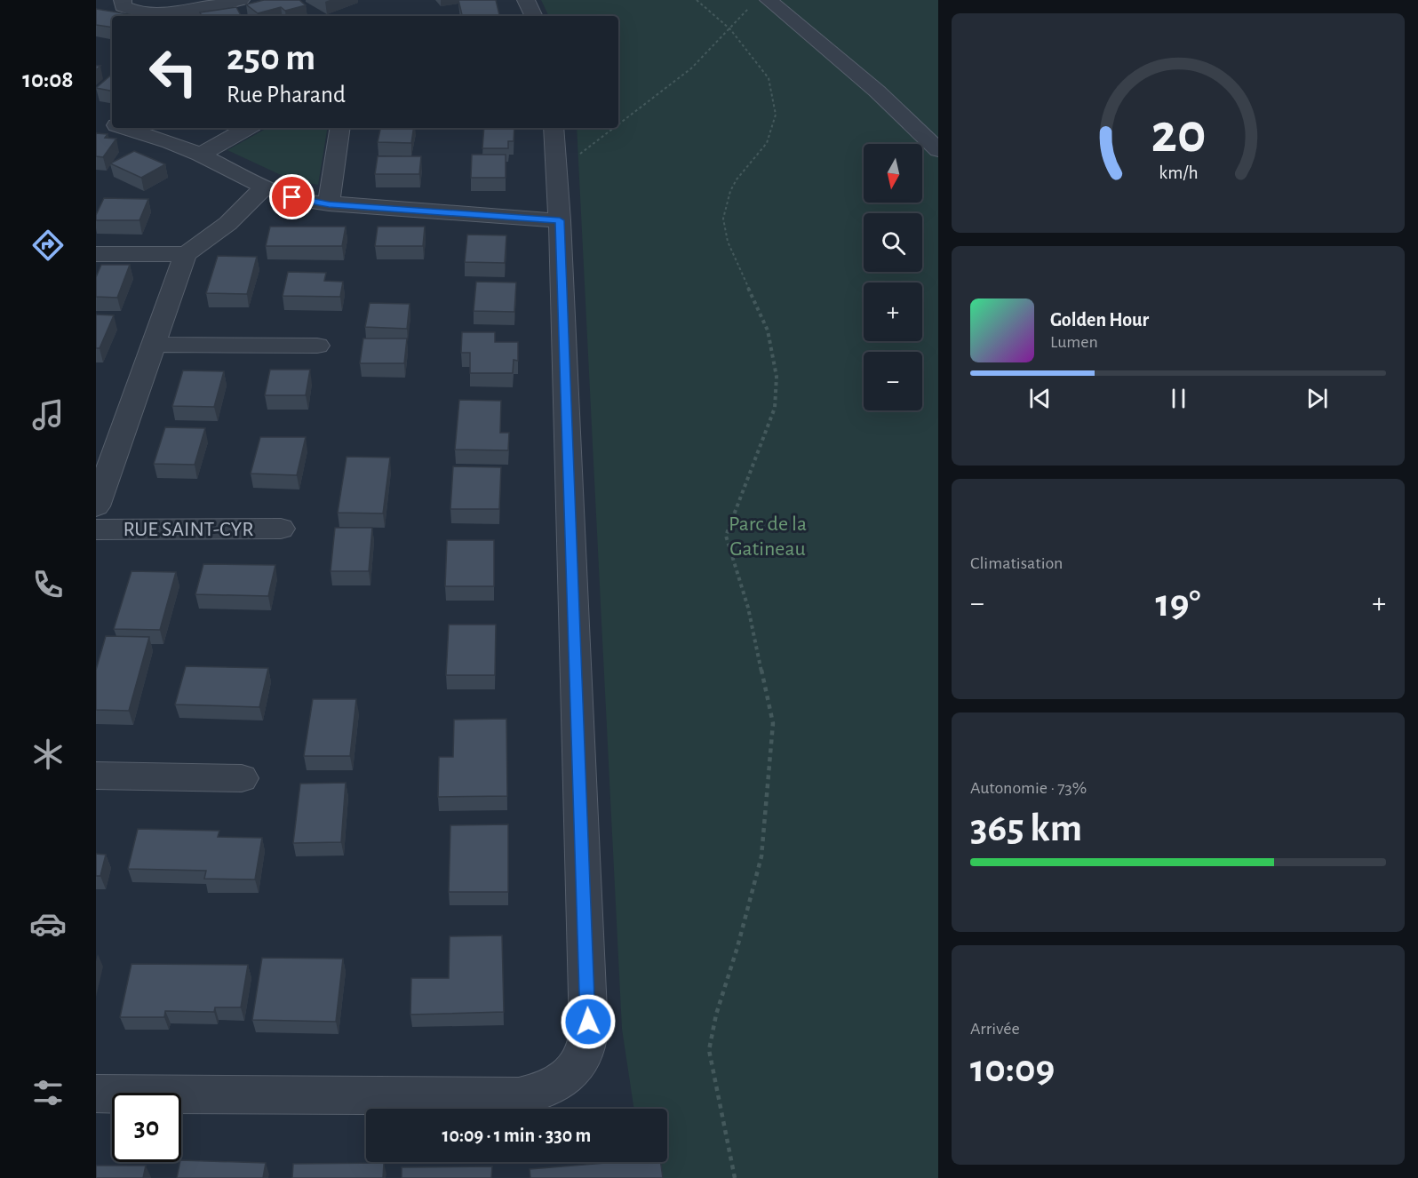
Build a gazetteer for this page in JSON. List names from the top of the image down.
{
  "streets": {
    "street": ["RUE SAINT-CYR"]
  },
  "parks": ["Parc de la Gatineau"],
  "north": "bottom",
  "page": {
    "tabs": "10:08",
    "turn": ["250 m", "Rue Pharand"],
    "map_buttons": ["+", "−"],
    "song": ["Golden Hour", "Lumen"],
    "tile": [
      "Climatisation",
      ["Autonomie · 73%", "365 km"],
      ["Arrivée", "10:09"]
    ],
    "heat": ["−", "19°", "+"],
    "limit": "30",
    "trip": "10:09 · 1 min · 330 m",
    "gauge": ["20", "km/h"]
  }
}
